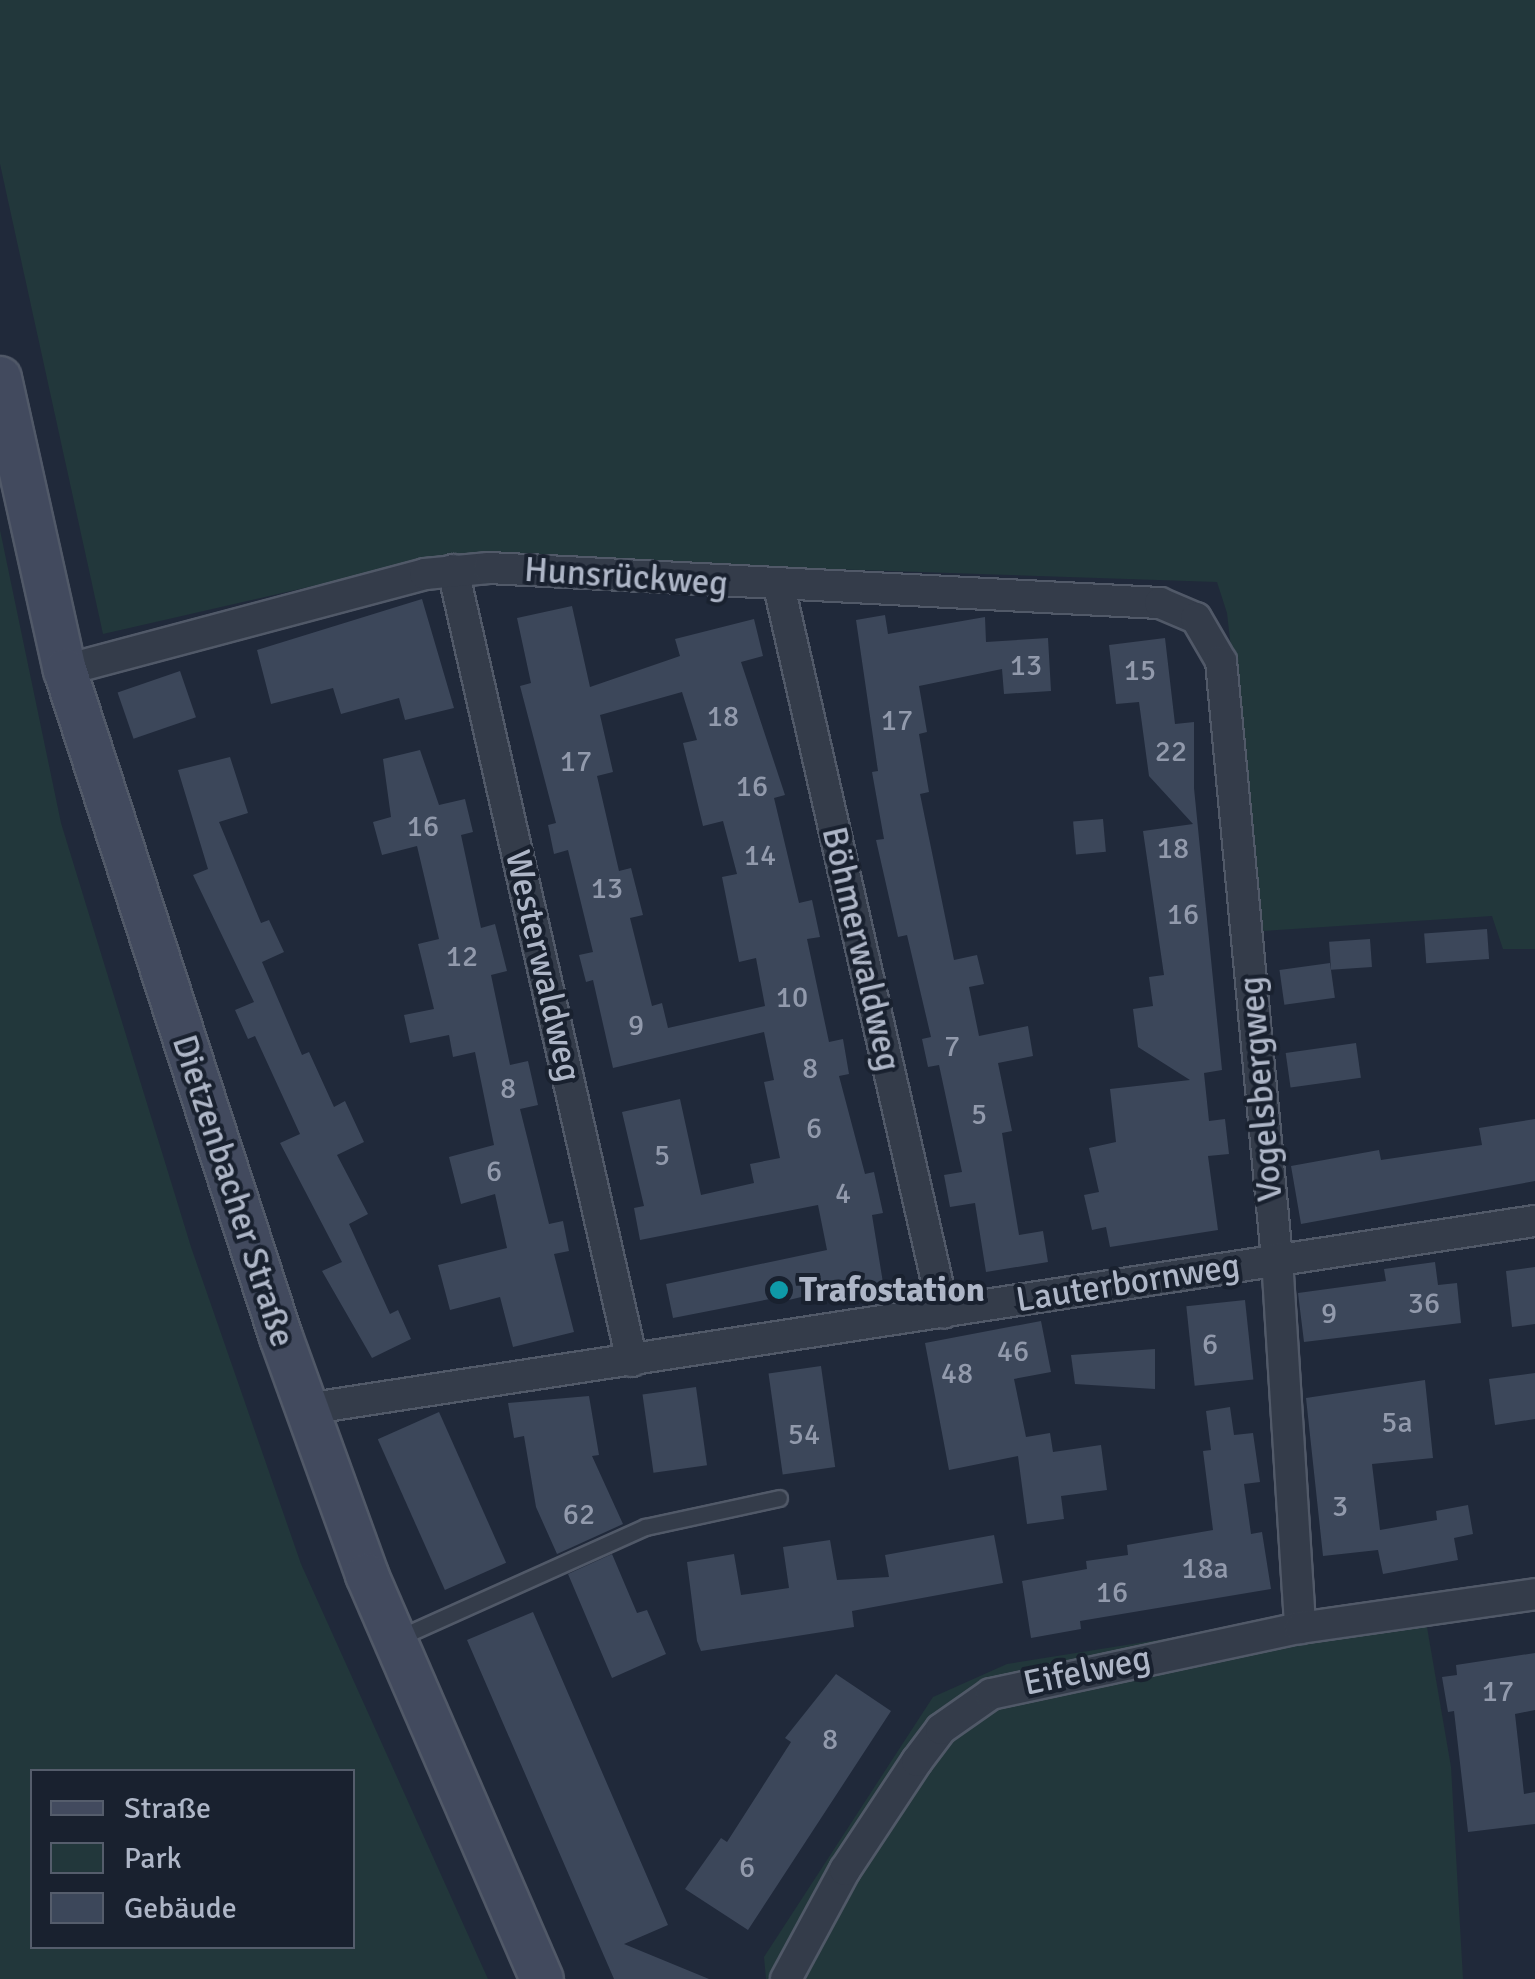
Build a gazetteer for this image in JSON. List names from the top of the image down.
{
  "streets": {
    "main road": ["Dietzenbacher Straße"],
    "street": [
      "Hunsrückweg",
      "Böhmerwaldweg",
      "Westerwaldweg",
      "Vogelsbergweg",
      "Lauterbornweg",
      "Eifelweg"
    ]
  },
  "crossings": [
    ["Hunsrückweg", "Böhmerwaldweg"],
    ["Hunsrückweg", "Westerwaldweg"],
    ["Hunsrückweg", "Vogelsbergweg"],
    ["Hunsrückweg", "Dietzenbacher Straße"],
    ["Böhmerwaldweg", "Lauterbornweg"],
    ["Westerwaldweg", "Lauterbornweg"],
    ["Vogelsbergweg", "Lauterbornweg"],
    ["Vogelsbergweg", "Eifelweg"],
    ["Dietzenbacher Straße", "Lauterbornweg"]
  ],
  "places": ["Trafostation"],
  "house_numbers": [
    "13",
    "15",
    "18",
    "17",
    "22",
    "17",
    "16",
    "16",
    "18",
    "14",
    "13",
    "16",
    "12",
    "10",
    "9",
    "7",
    "8",
    "8",
    "5",
    "6",
    "5",
    "6",
    "4",
    "36",
    "9",
    "6",
    "46",
    "48",
    "5a",
    "54",
    "3",
    "62",
    "18a",
    "16",
    "17",
    "8",
    "6"
  ],
  "legend": ["Straße", "Park", "Gebäude"]
}
